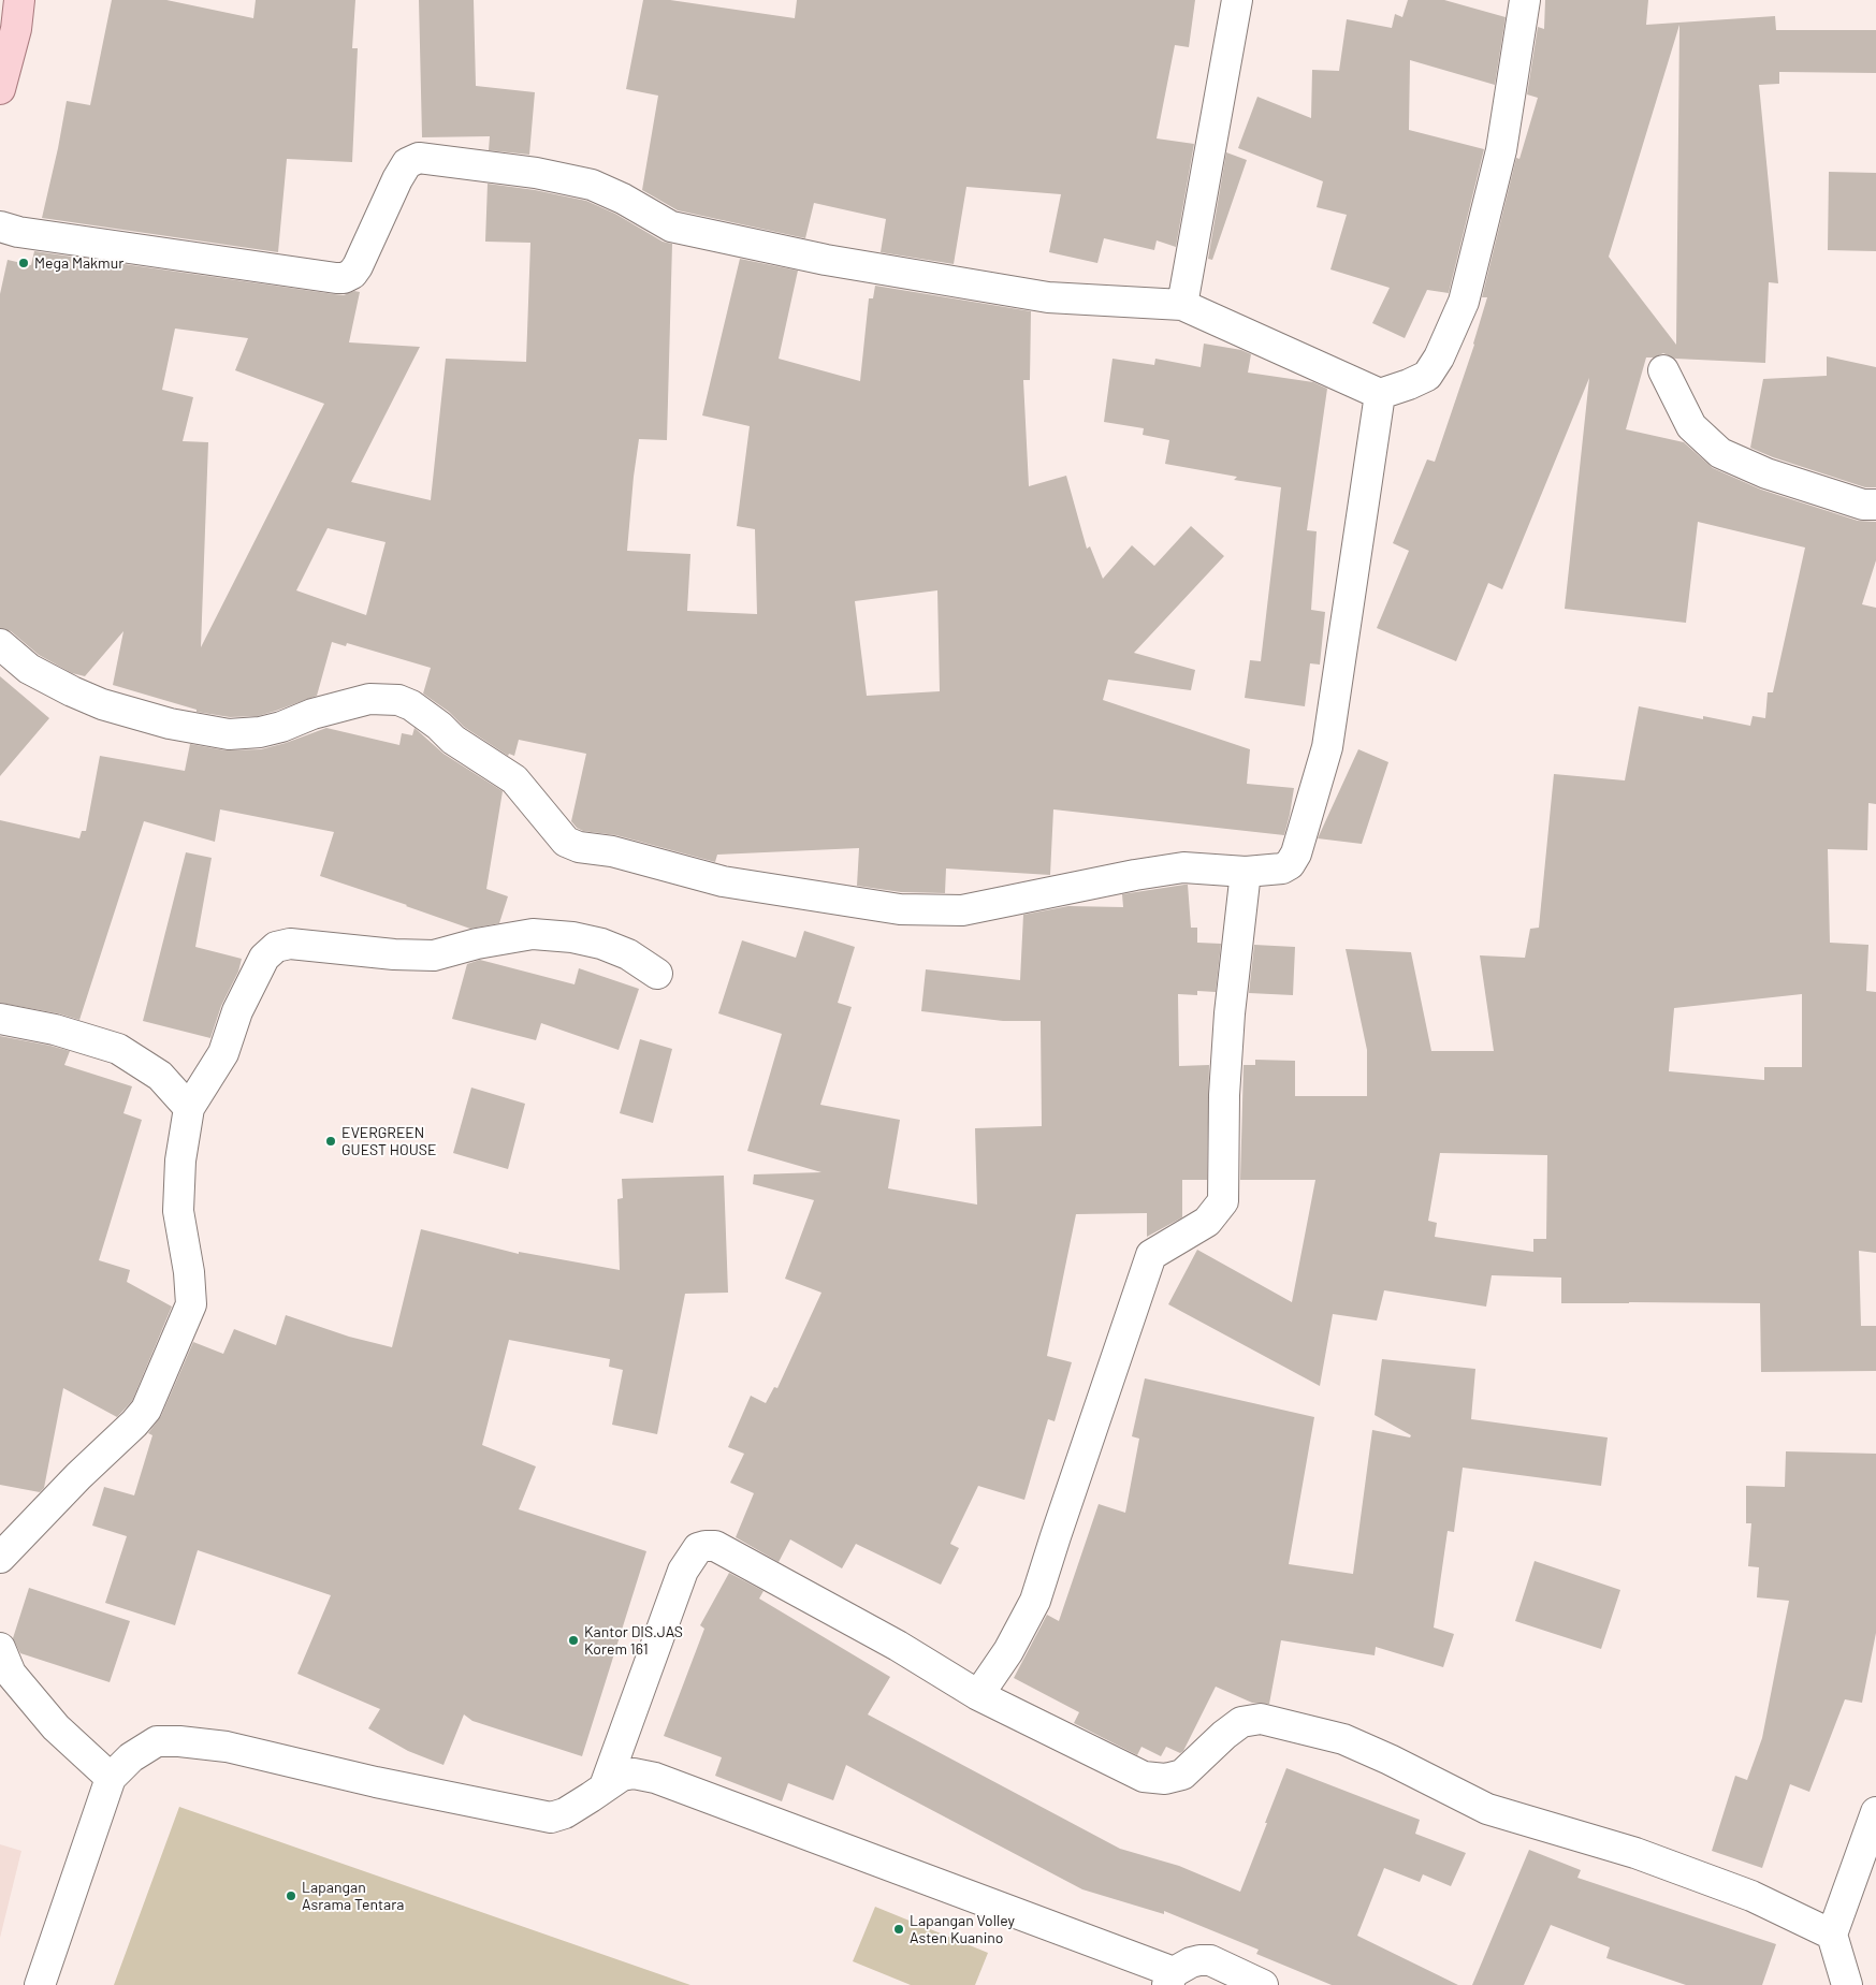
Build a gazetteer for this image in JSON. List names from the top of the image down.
{
  "places": [
    "Mega Makmur",
    "EVERGREEN GUEST HOUSE",
    "Kantor DIS.JAS Korem 161",
    "Lapangan Asrama Tentara",
    "Lapangan Volley Asten Kuanino"
  ]
}
